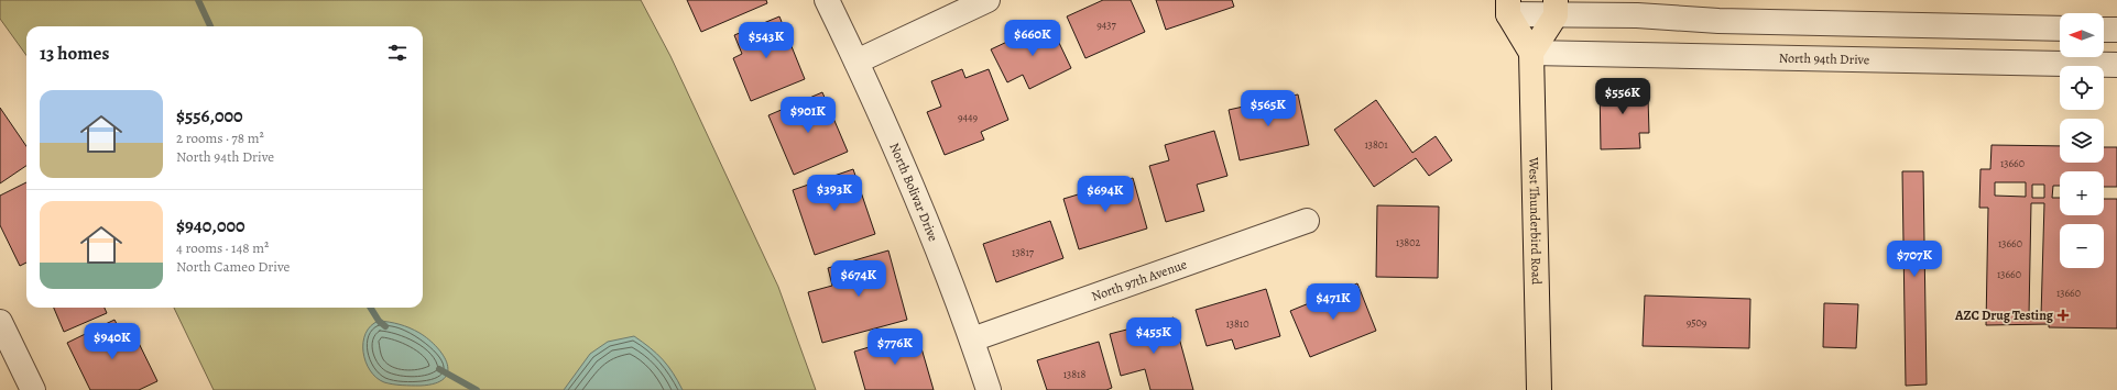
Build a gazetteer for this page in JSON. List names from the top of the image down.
{
  "streets": {
    "main road": ["West Thunderbird Road"],
    "street": ["North 94th Drive", "North Bolivar Drive", "North 97th Avenue"]
  },
  "crossings": [
    ["North 94th Drive", "West Thunderbird Road"],
    ["North Bolivar Drive", "North 97th Avenue"]
  ],
  "places": {
    "health": ["AZC Drug Testing"]
  },
  "house_numbers": [
    "9437",
    "9449",
    "13801",
    "13660",
    "13802",
    "13660",
    "13817",
    "13660",
    "13660",
    "9509",
    "13810",
    "13818"
  ],
  "north": "left",
  "page": {
    "map_buttons": ["+", "−"],
    "price": [
      "$660K",
      "$543K",
      "$556K",
      "$565K",
      "$901K",
      "$393K",
      "$694K",
      "$707K",
      "$674K",
      "$471K",
      "$455K",
      "$940K",
      "$776K"
    ],
    "heading": "13 homes",
    "list": [
      {
        "name": "$556,000",
        "note": "2 rooms · 78 m² · North 94th Drive"
      },
      {
        "name": "$940,000",
        "note": "4 rooms · 148 m² · North Cameo Drive"
      }
    ]
  }
}
